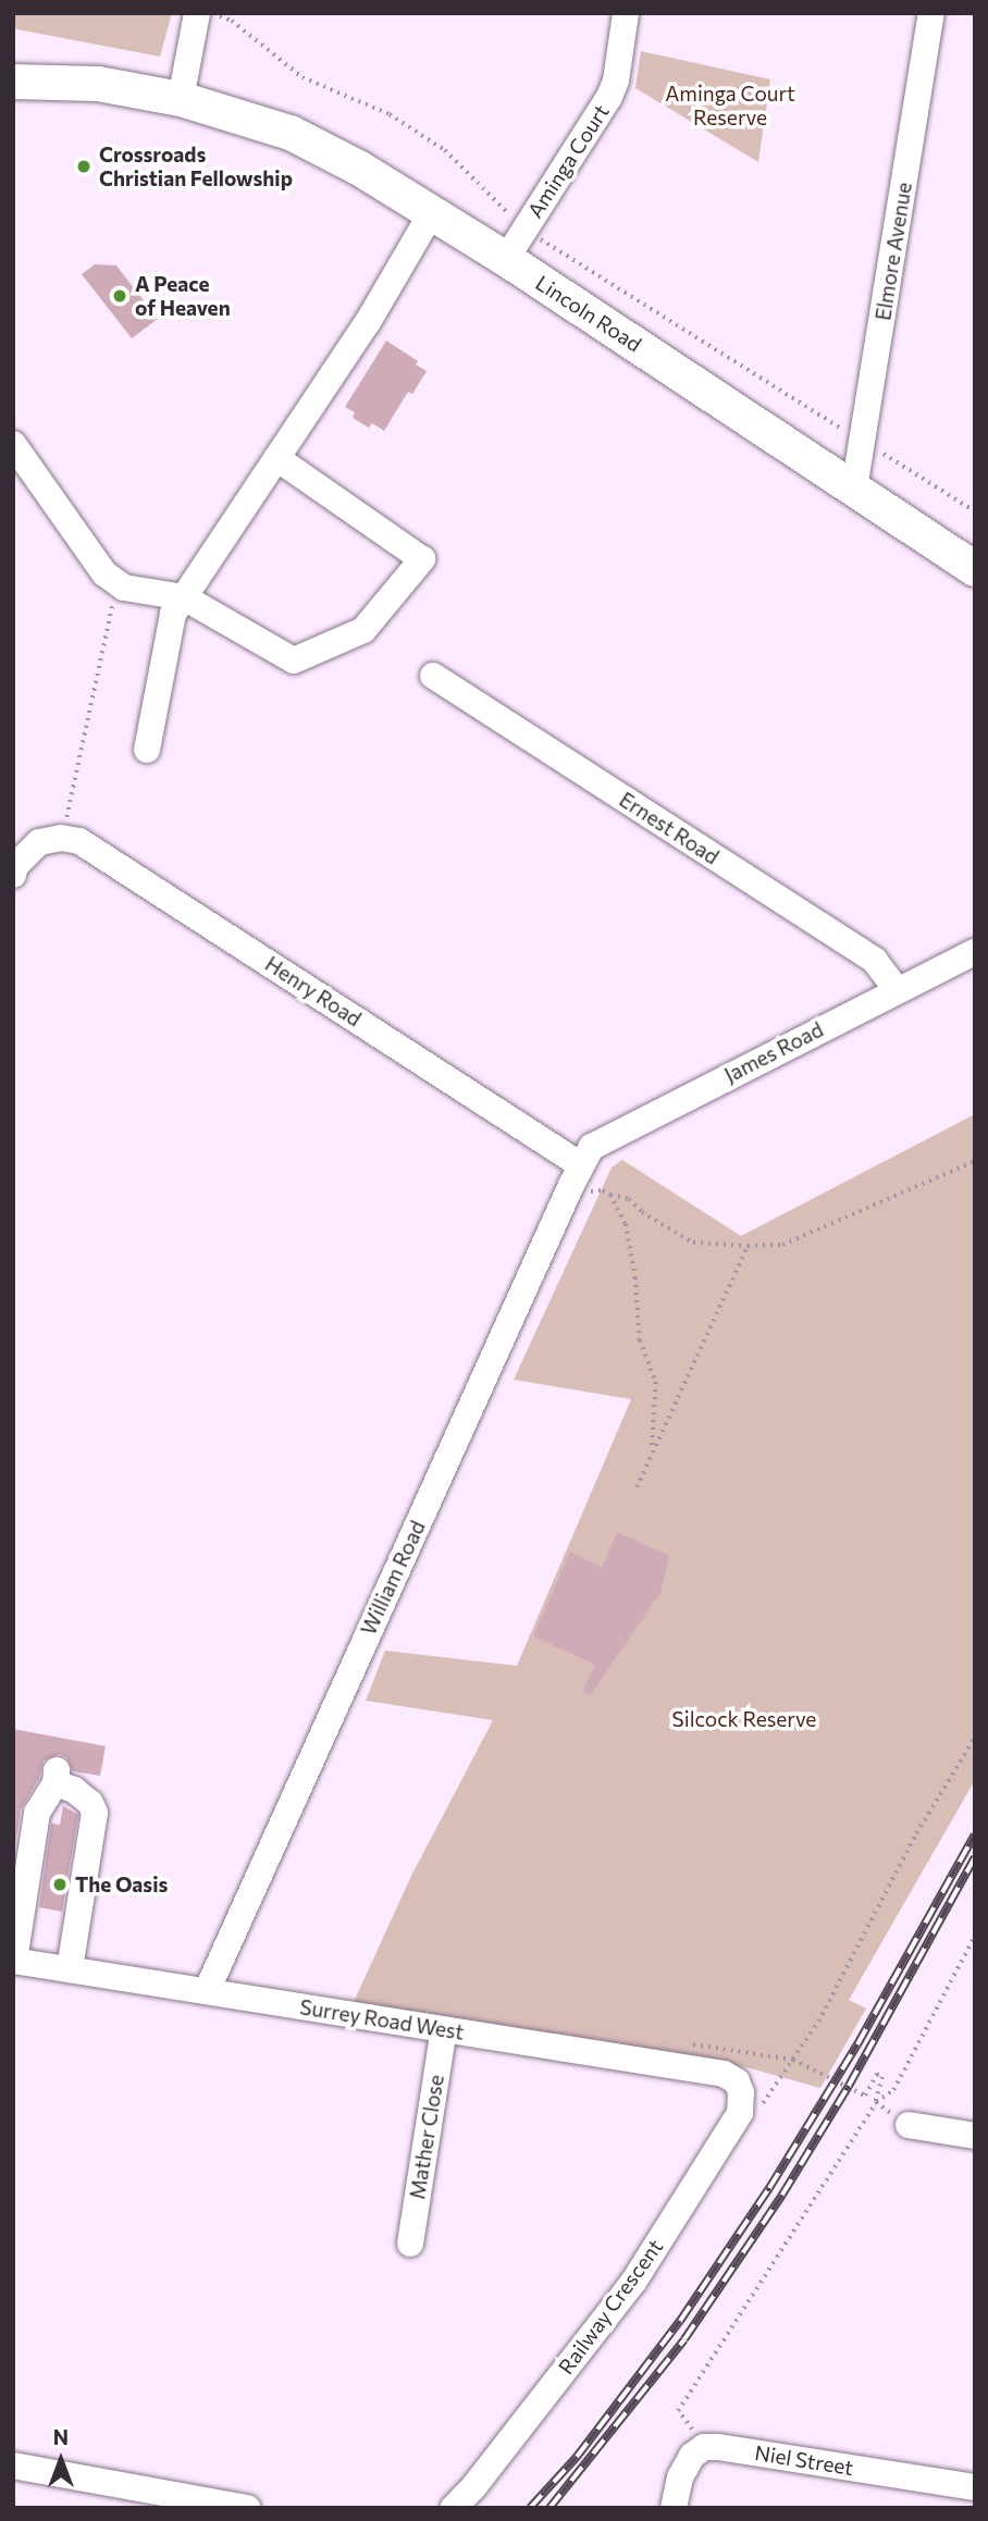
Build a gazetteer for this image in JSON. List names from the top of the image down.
{
  "streets": {
    "main road": ["Lincoln Road"],
    "street": [
      "Aminga Court",
      "Elmore Avenue",
      "Ernest Road",
      "Henry Road",
      "James Road",
      "William Road",
      "Surrey Road West",
      "Mather Close",
      "Railway Crescent",
      "Niel Street"
    ]
  },
  "crossings": [
    ["Aminga Court", "Lincoln Road"],
    ["Elmore Avenue", "Lincoln Road"],
    ["Ernest Road", "James Road"],
    ["Henry Road", "James Road"],
    ["Henry Road", "William Road"],
    ["James Road", "William Road"],
    ["William Road", "Surrey Road West"],
    ["Surrey Road West", "Mather Close"],
    ["Surrey Road West", "Railway Crescent"]
  ],
  "parks": ["Aminga Court Reserve", "Silcock Reserve"],
  "places": ["Crossroads Christian Fellowship", "A Peace of Heaven", "The Oasis"],
  "north": "top"
}
